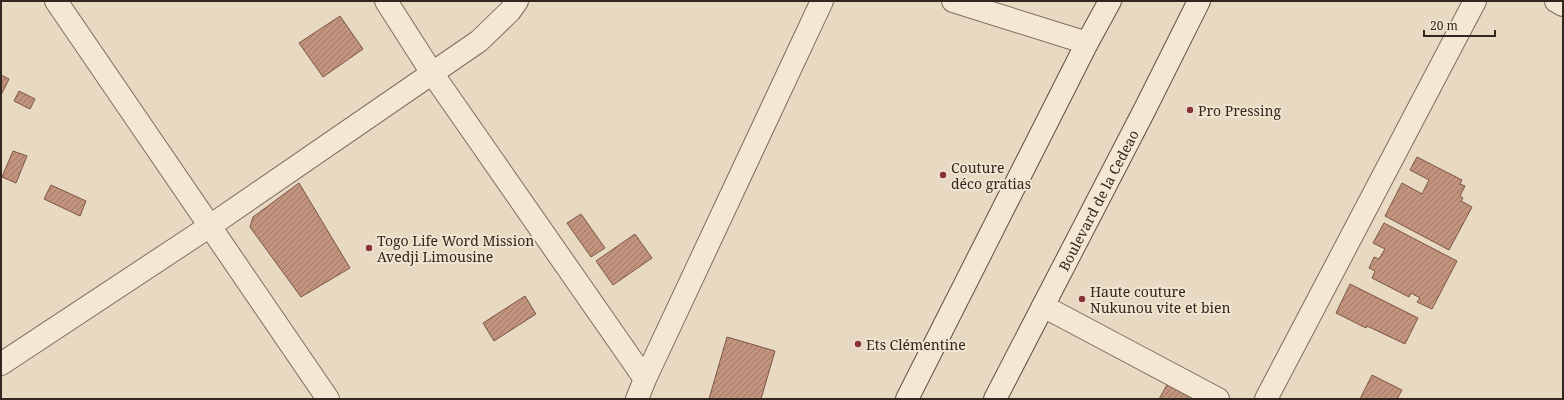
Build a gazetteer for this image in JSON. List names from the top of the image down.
{
  "streets": {
    "street": ["Boulevard de la Cedeao"]
  },
  "places": [
    "Pro Pressing",
    "Couture déco gratias",
    "Togo Life Word Mission Avedji Limousine",
    "Haute couture Nukunou vite et bien",
    "Ets Clémentine"
  ],
  "scale_bar": "20 m"
}
